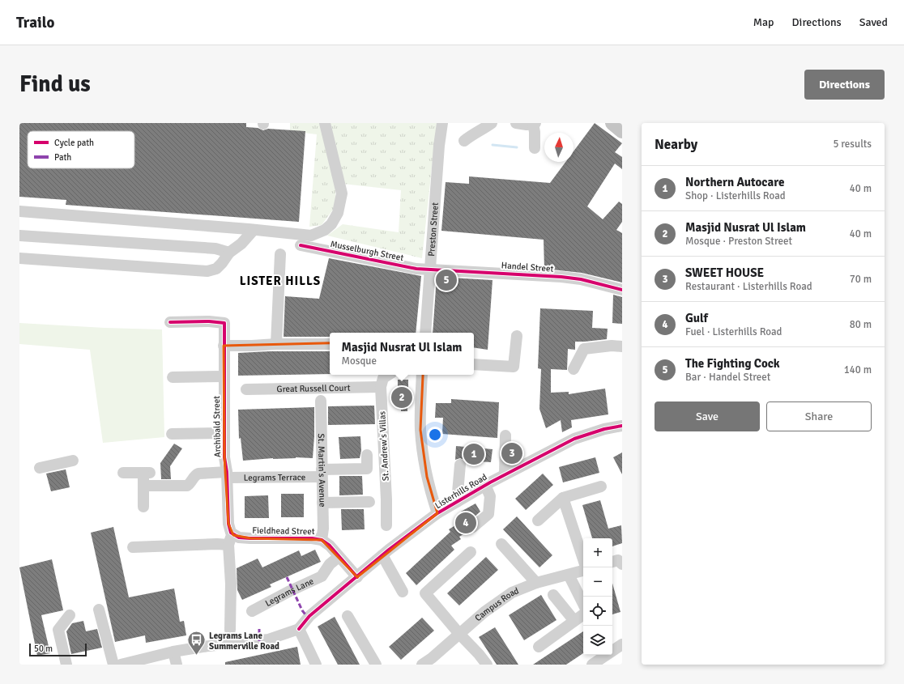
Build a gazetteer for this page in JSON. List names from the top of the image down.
{
  "streets": {
    "street": [
      "Preston Street",
      "Musselburgh Street",
      "Handel Street",
      "Great Russell Court",
      "Archibald Street",
      "St. Andrew's Villas",
      "St. Martin's Avenue",
      "Legrams Terrace",
      "Listerhills Road",
      "Fieldhead Street",
      "Legrams Lane",
      "Campus Road"
    ]
  },
  "crossings": [
    ["Preston Street", "Musselburgh Street"],
    ["Preston Street", "Handel Street"],
    ["Musselburgh Street", "Handel Street"],
    ["Great Russell Court", "St. Andrew's Villas"],
    ["Great Russell Court", "St. Martin's Avenue"],
    ["Archibald Street", "Legrams Terrace"],
    ["Archibald Street", "Fieldhead Street"],
    ["St. Martin's Avenue", "Legrams Terrace"],
    ["St. Martin's Avenue", "Fieldhead Street"],
    ["Listerhills Road", "Fieldhead Street"],
    ["Fieldhead Street", "Legrams Lane"]
  ],
  "districts": ["LISTER HILLS"],
  "places": {
    "bus stop": ["Legrams Lane Summerville Road"]
  },
  "legend": ["Cycle path", "Path"],
  "scale_bar": "50 m",
  "north": "top",
  "page": {
    "header": "Trailo",
    "nav": ["Map", "Directions", "Saved"],
    "buttons": [
      "Directions",
      ["Save", "Share"]
    ],
    "title": "Find us",
    "heading": ["Nearby", "5 results"],
    "list": [
      {
        "mark": "1",
        "name": "Northern Autocare",
        "note": "Shop · Listerhills Road",
        "value": "40 m"
      },
      {
        "mark": "2",
        "name": "Masjid Nusrat Ul Islam",
        "note": "Mosque · Preston Street",
        "value": "40 m"
      },
      {
        "mark": "3",
        "name": "SWEET HOUSE",
        "note": "Restaurant · Listerhills Road",
        "value": "70 m"
      },
      {
        "mark": "4",
        "name": "Gulf",
        "note": "Fuel · Listerhills Road",
        "value": "80 m"
      },
      {
        "mark": "5",
        "name": "The Fighting Cock",
        "note": "Bar · Handel Street",
        "value": "140 m"
      }
    ],
    "pins": [
      "5",
      "2",
      "3",
      "1",
      "4"
    ],
    "popup": ["Masjid Nusrat Ul Islam", "Mosque"],
    "map_buttons": ["+", "−"],
    "scale": "50 m"
  }
}
